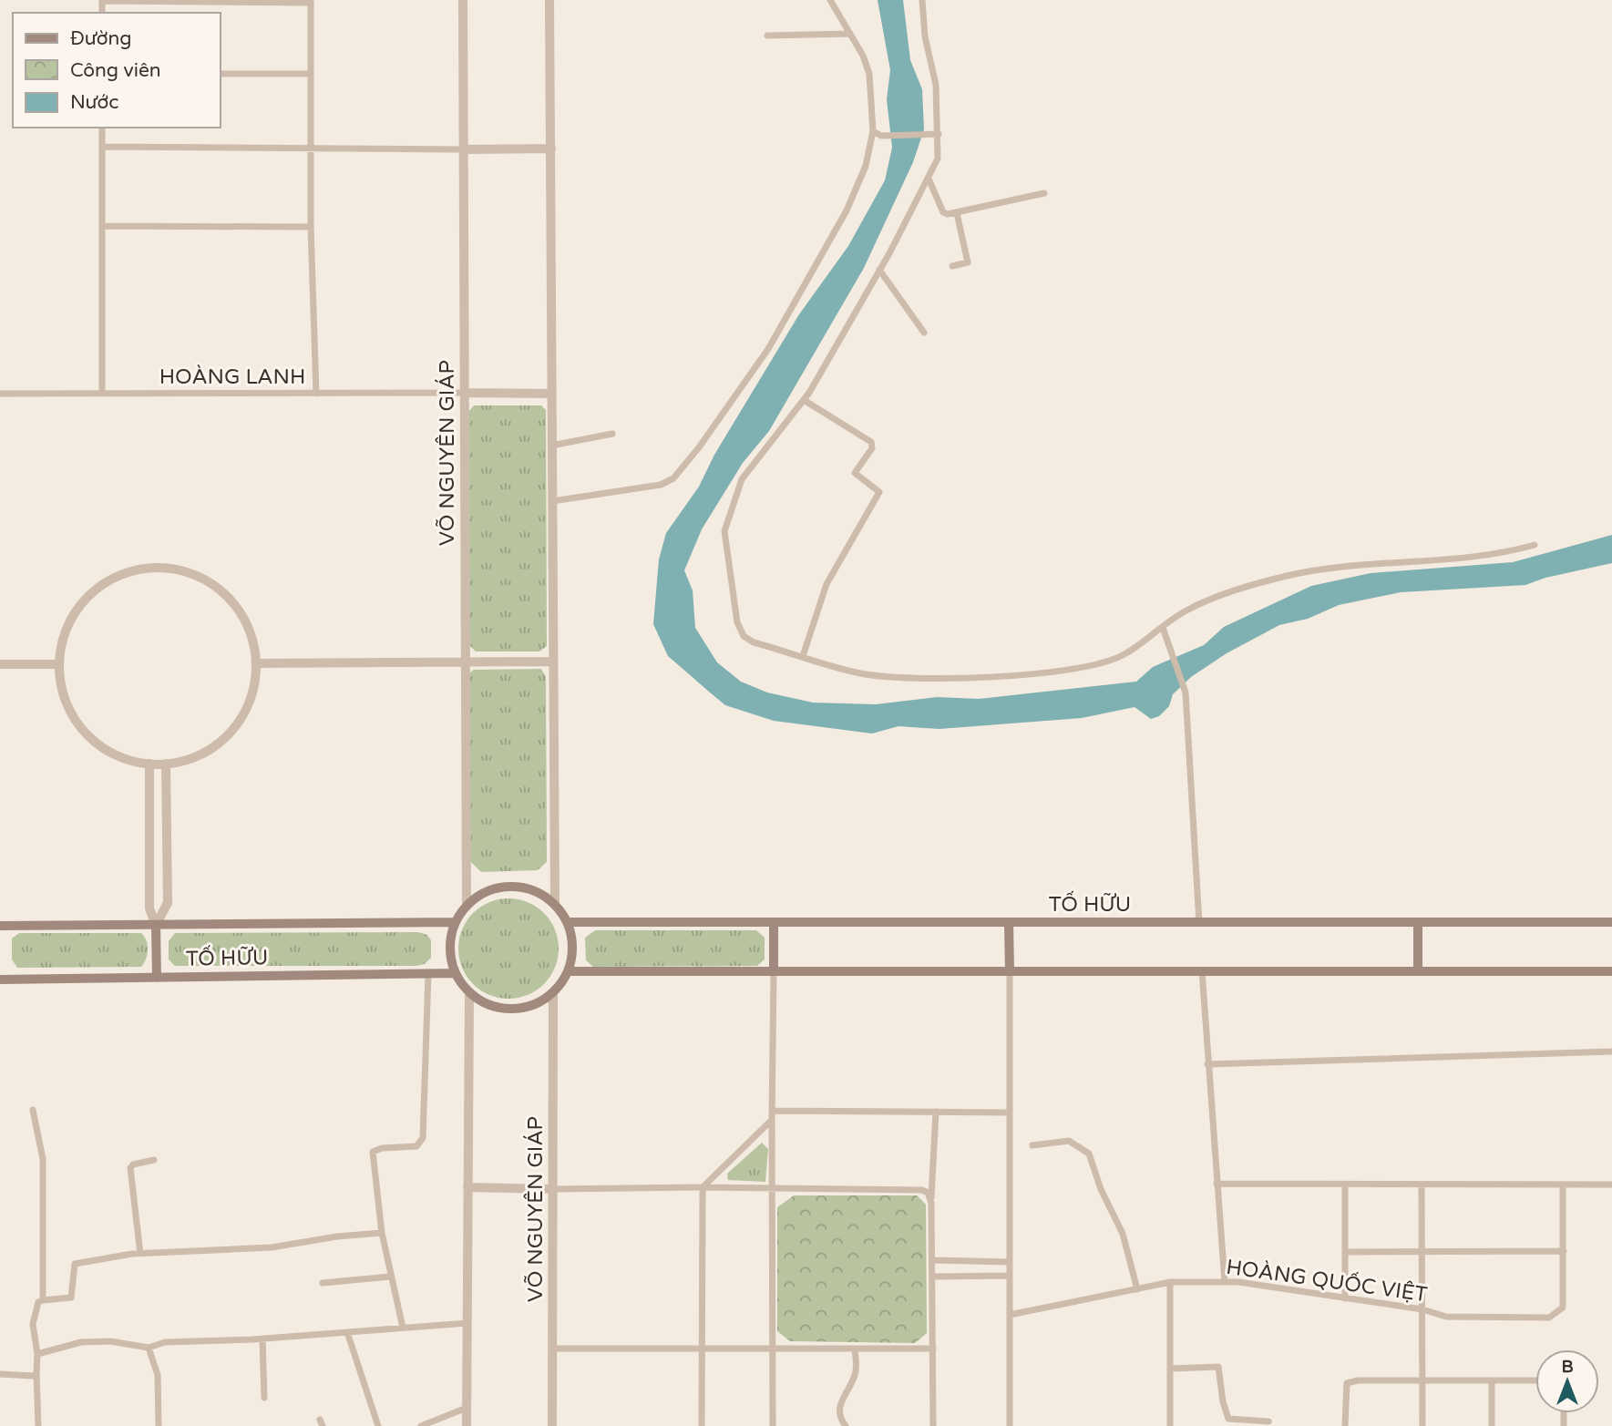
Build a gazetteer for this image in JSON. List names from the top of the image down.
{
  "streets": {
    "main road": ["TỐ HỮU"],
    "street": ["HOÀNG LANH", "VÕ NGUYÊN GIÁP", "HOÀNG QUỐC VIỆT"]
  },
  "crossings": [
    ["HOÀNG LANH", "VÕ NGUYÊN GIÁP"],
    ["VÕ NGUYÊN GIÁP", "TỐ HỮU"]
  ],
  "legend": ["Đường", "Công viên", "Nước"],
  "north": "top"
}
